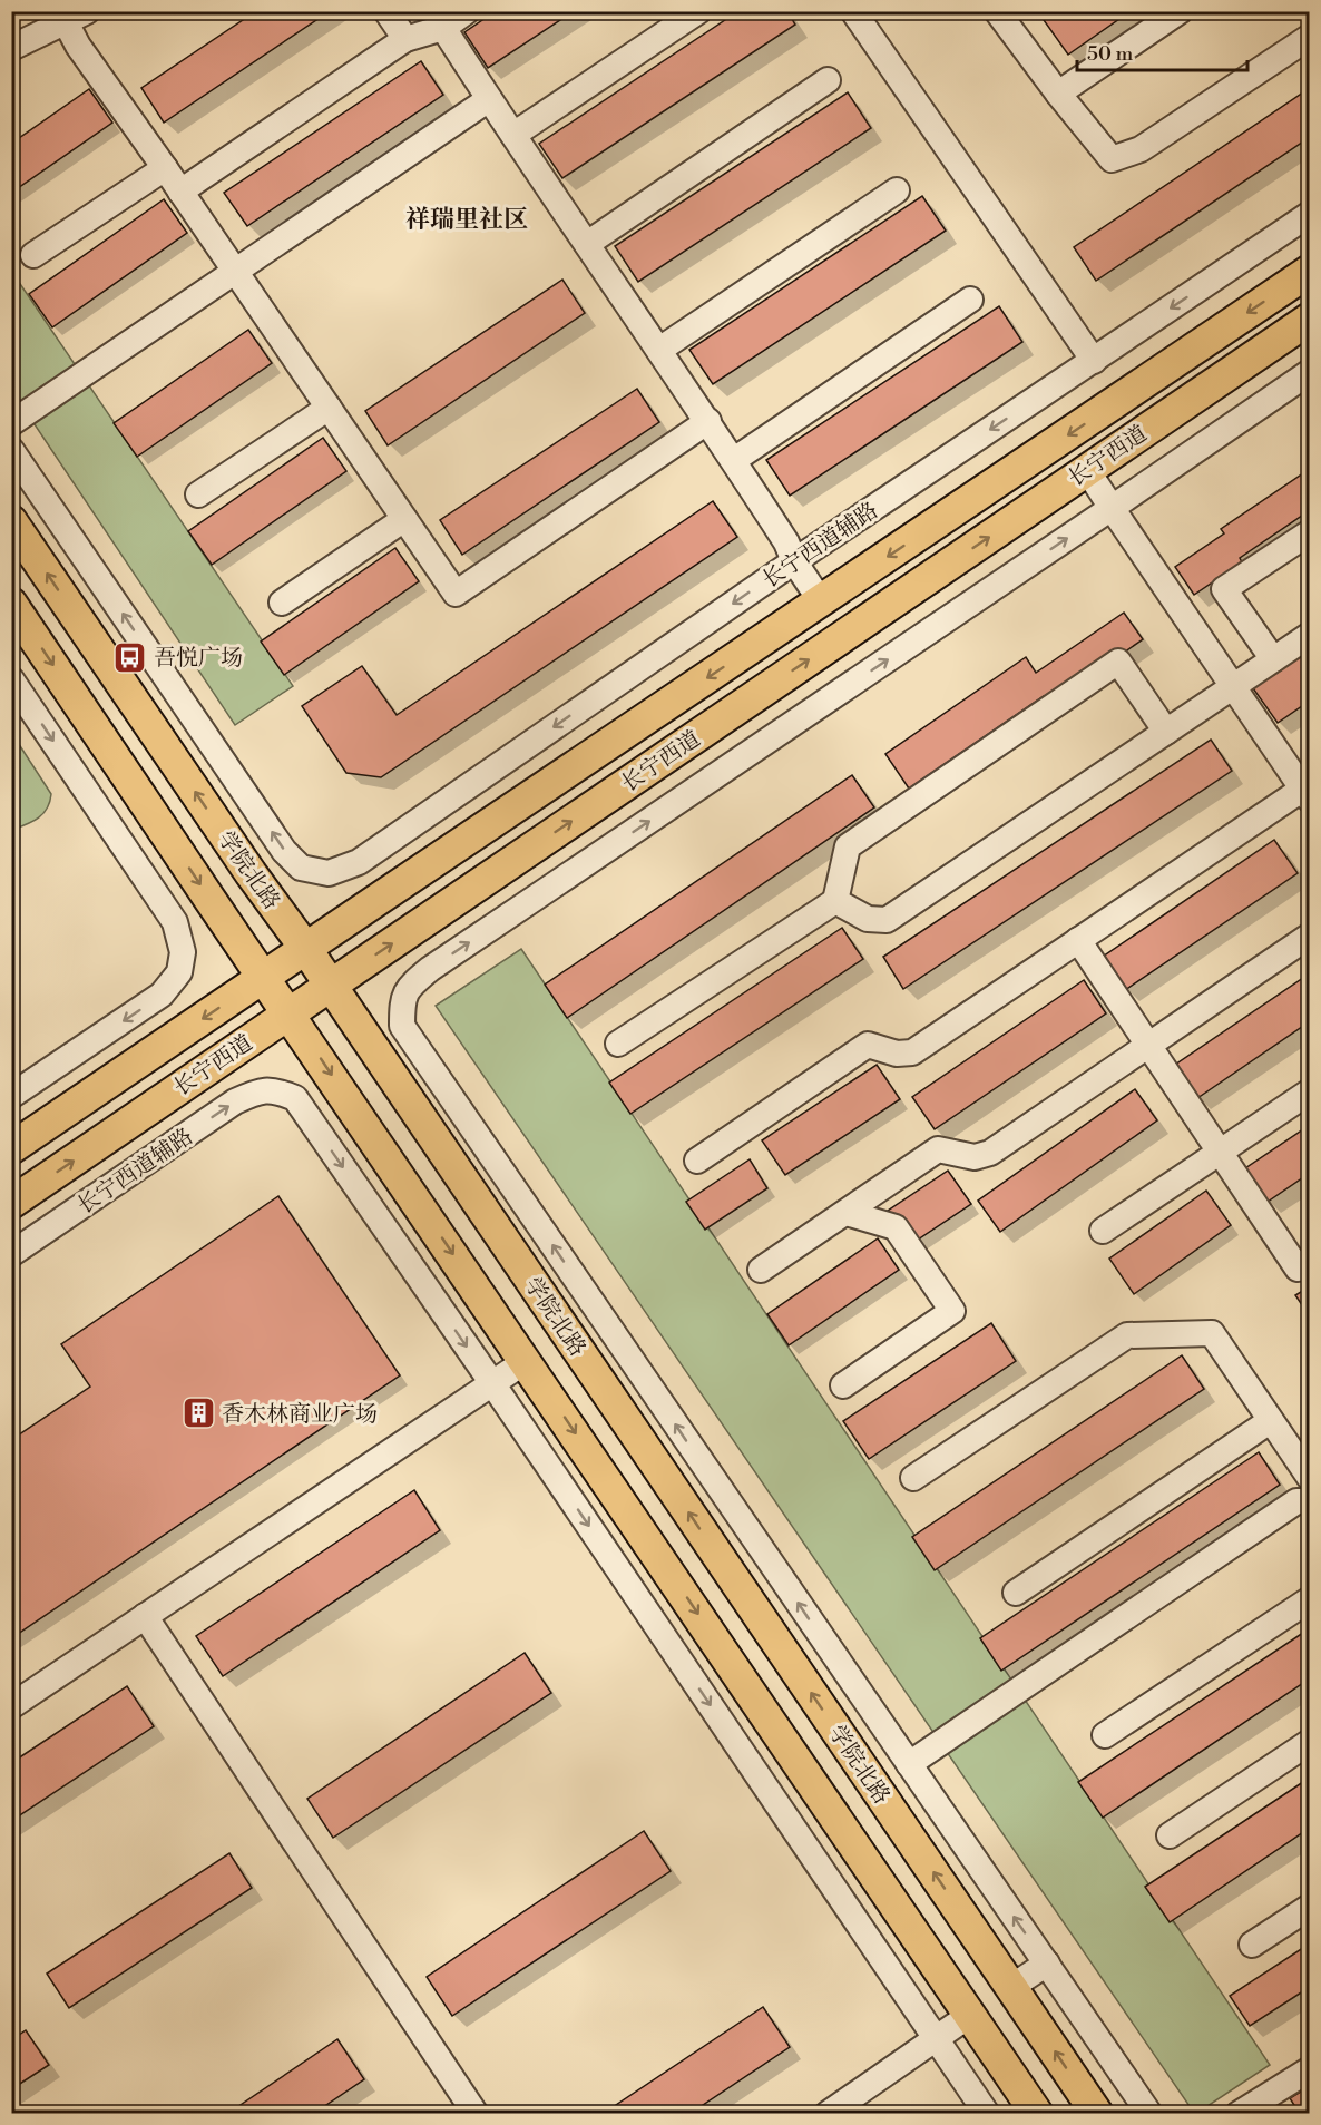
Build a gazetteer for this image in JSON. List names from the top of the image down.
{
  "streets": {
    "main road": ["长宁西道", "学院北路"],
    "street": ["长宁西道辅路"]
  },
  "crossings": [
    ["长宁西道", "学院北路"]
  ],
  "districts": ["祥瑞里社区"],
  "places": {
    "bus stop": ["吾悦广场"],
    "building": ["香木林商业广场"]
  },
  "scale_bar": "50 m"
}
